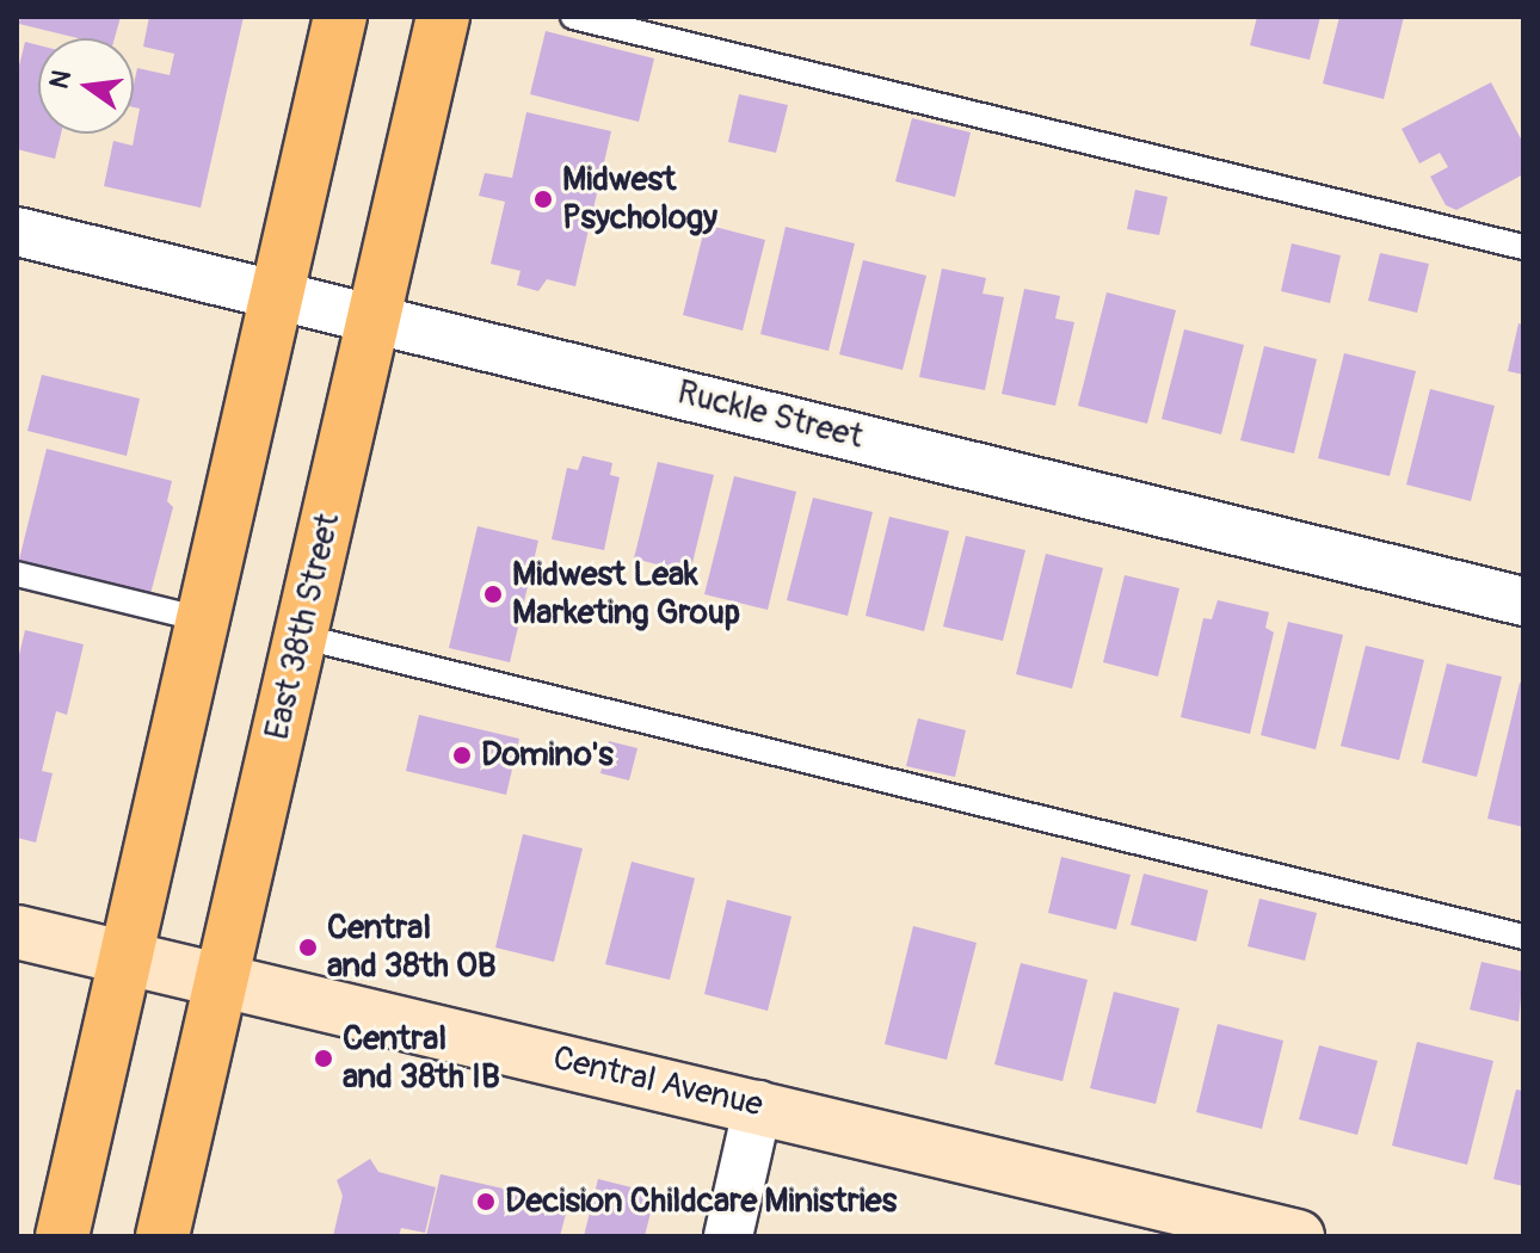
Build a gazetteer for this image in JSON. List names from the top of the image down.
{
  "streets": {
    "main road": ["East 38th Street", "Central Avenue"],
    "street": ["Ruckle Street"]
  },
  "crossings": [
    ["Ruckle Street", "East 38th Street"],
    ["East 38th Street", "Central Avenue"]
  ],
  "places": [
    "Midwest Psychology",
    "Midwest Leak Marketing Group",
    "Domino's",
    "Central and 38th OB",
    "Central and 38th IB",
    "Decision Childcare Ministries"
  ],
  "north": "left"
}
